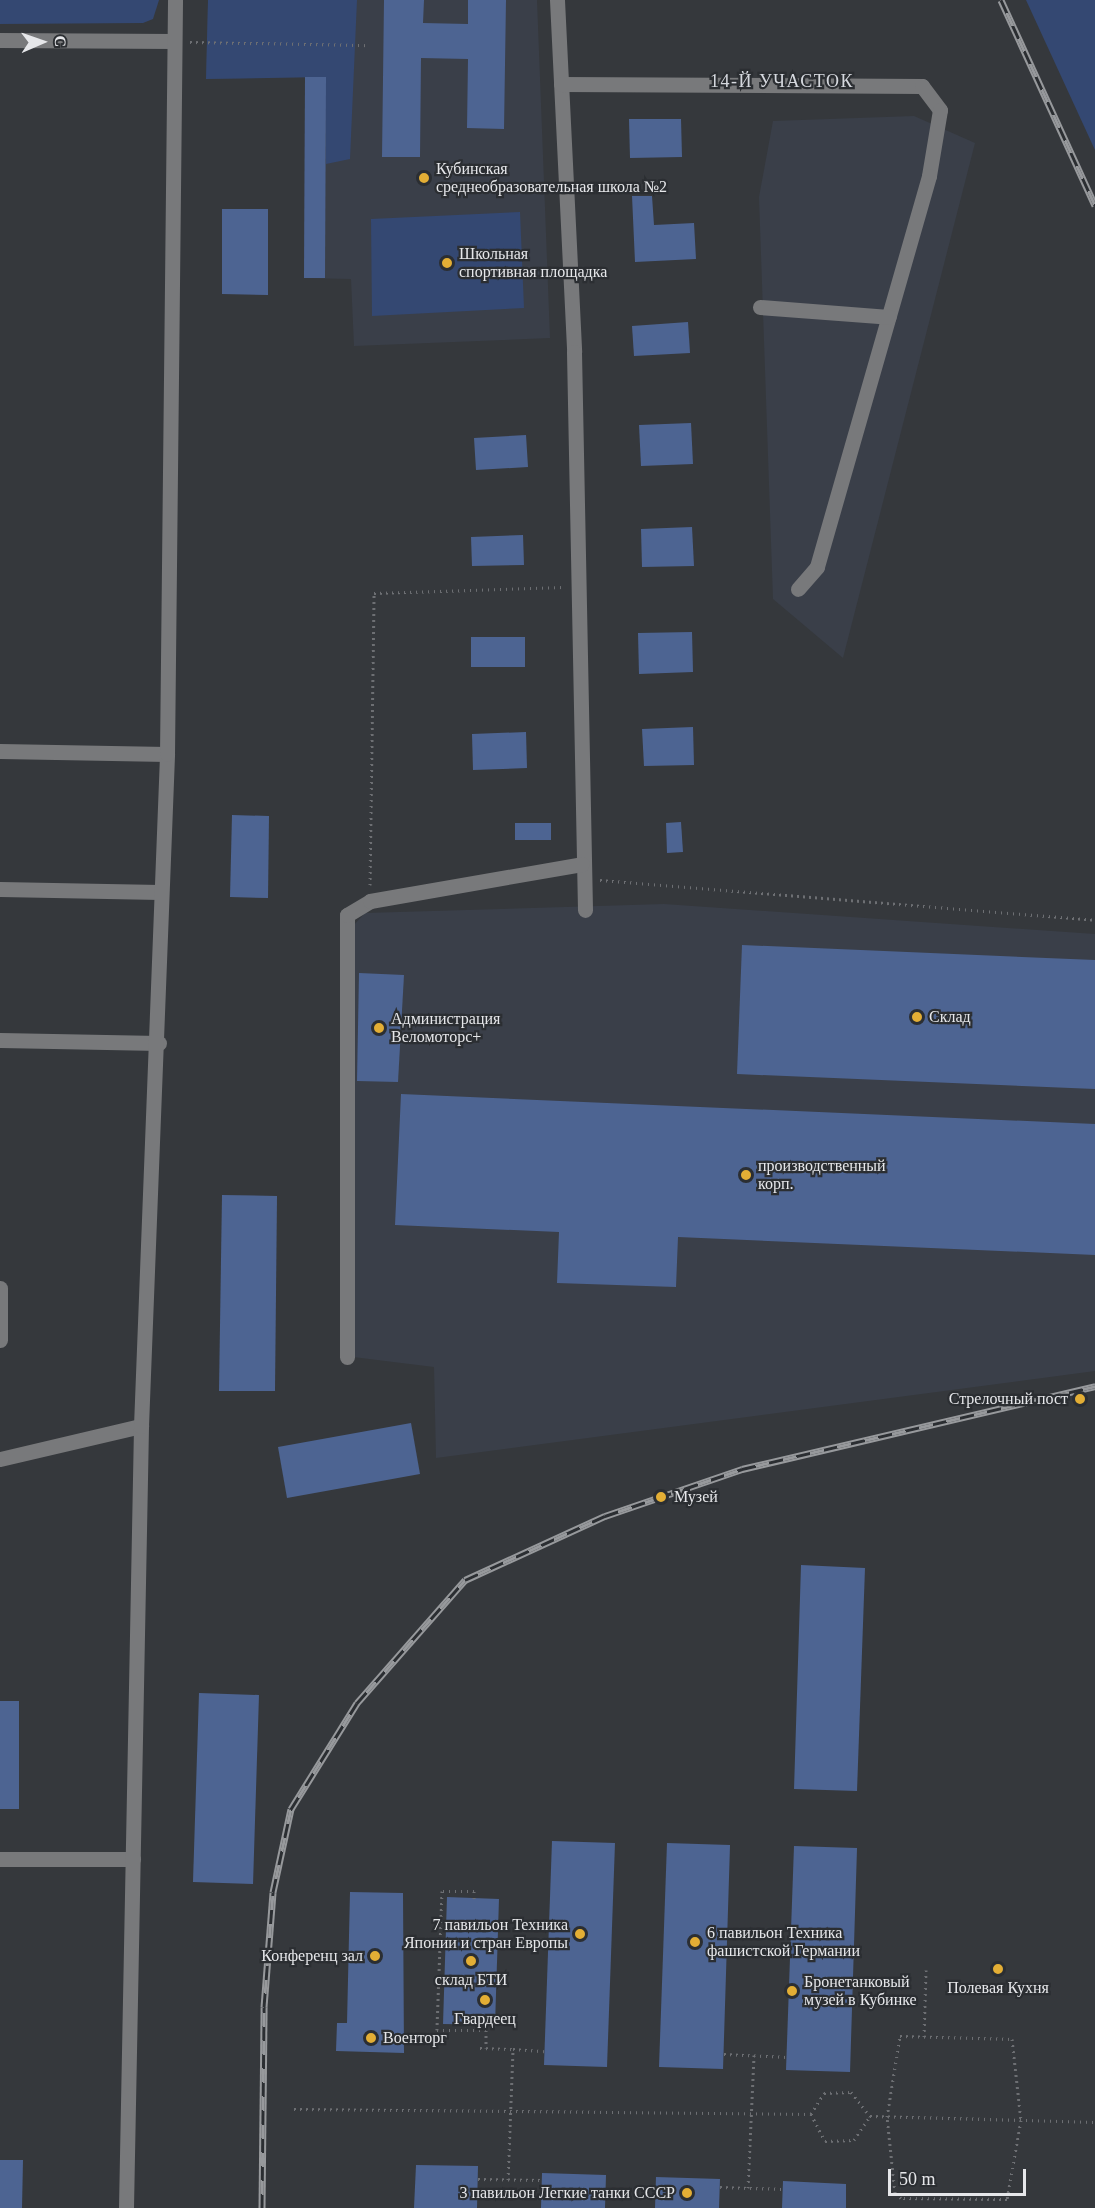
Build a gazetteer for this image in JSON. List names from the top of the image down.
{
  "districts": ["14-Й УЧАСТОК"],
  "places": [
    "Кубинская среднеобразовательная школа №2",
    "Школьная спортивная площадка",
    "Склад",
    "Администрация Веломоторс+",
    "производственный корп.",
    "Стрелочный пост",
    "Музей",
    "7 павильон Техника Японии и стран Европы",
    "6 павильон Техника фашистской Германии",
    "Конференц зал",
    "склад БТИ",
    "Полевая Кухня",
    "Бронетанковый музей в Кубинке",
    "Гвардеец",
    "Военторг",
    "3 павильон Легкие танки СССР"
  ],
  "scale_bar": "50 m",
  "north": "right"
}
